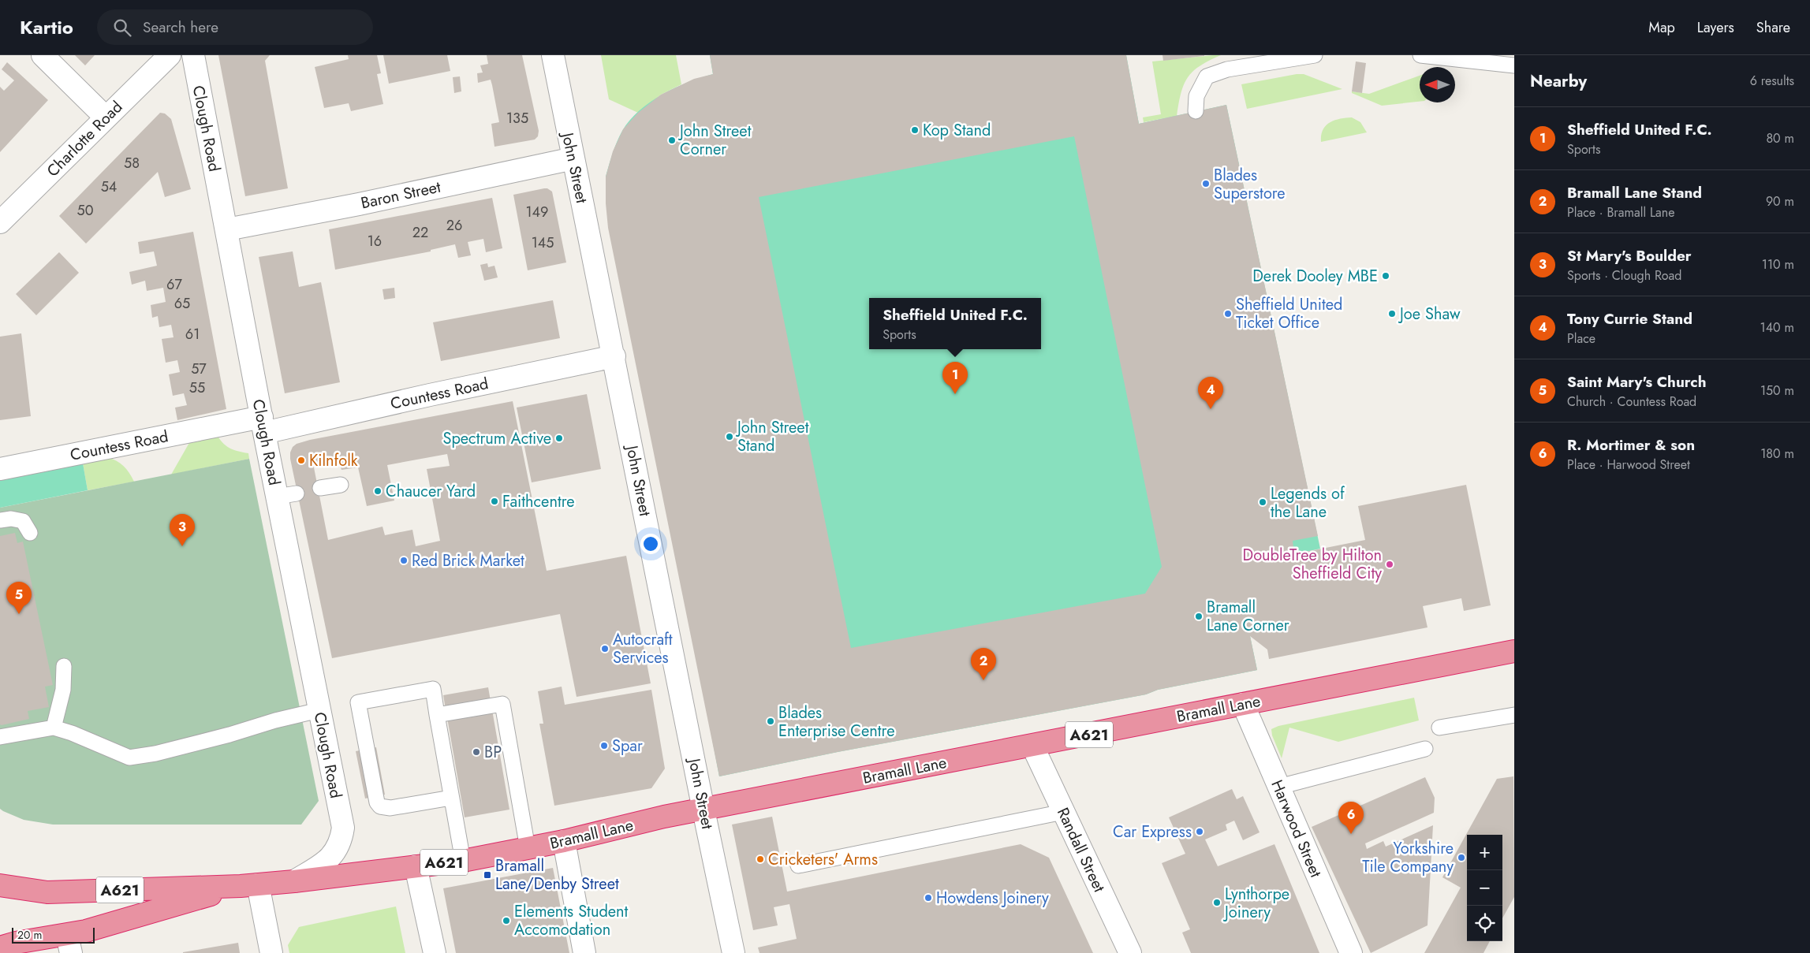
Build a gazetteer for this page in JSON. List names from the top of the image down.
{
  "streets": {
    "highway": ["Bramall Lane", "A621"],
    "street": [
      "Clough Road",
      "Charlotte Road",
      "John Street",
      "Baron Street",
      "Countess Road",
      "Harwood Street",
      "Randall Street"
    ]
  },
  "crossings": [
    ["Clough Road", "Baron Street"],
    ["Clough Road", "Countess Road"],
    ["Clough Road", "Bramall Lane"],
    ["John Street", "Baron Street"],
    ["John Street", "Countess Road"],
    ["John Street", "Bramall Lane"],
    ["Bramall Lane", "Harwood Street"],
    ["Bramall Lane", "Randall Street"]
  ],
  "places": {
    "other": [
      "Kop Stand",
      "John Street Corner",
      "Blades Superstore",
      "Derek Dooley MBE",
      "Sheffield United Ticket Office",
      "Joe Shaw",
      "John Street Stand",
      "Spectrum Active",
      "Kilnfolk",
      "Chaucer Yard",
      "Faithcentre",
      "Legends of the Lane",
      "Red Brick Market",
      "DoubleTree by Hilton Sheffield City",
      "Bramall Lane Corner",
      "Autocraft Services",
      "Blades Enterprise Centre",
      "Spar",
      "BP",
      "Car Express",
      "Yorkshire Tile Company",
      "Cricketers' Arms",
      "Howdens Joinery",
      "Lynthorpe Joinery",
      "Elements Student Accomodation"
    ],
    "transit": ["Bramall Lane/Denby Street"]
  },
  "house_numbers": [
    "135",
    "58",
    "54",
    "50",
    "149",
    "26",
    "22",
    "16",
    "145",
    "67",
    "65",
    "61",
    "57",
    "55"
  ],
  "scale_bar": "20 m",
  "north": "left",
  "page": {
    "header": "Kartio",
    "search": "Search here",
    "nav": ["Map", "Layers", "Share"],
    "heading": ["Nearby", "6 results"],
    "list": [
      {
        "mark": "1",
        "name": "Sheffield United F.C.",
        "note": "Sports",
        "value": "80 m"
      },
      {
        "mark": "2",
        "name": "Bramall Lane Stand",
        "note": "Place · Bramall Lane",
        "value": "90 m"
      },
      {
        "mark": "3",
        "name": "St Mary's Boulder",
        "note": "Sports · Clough Road",
        "value": "110 m"
      },
      {
        "mark": "4",
        "name": "Tony Currie Stand",
        "note": "Place",
        "value": "140 m"
      },
      {
        "mark": "5",
        "name": "Saint Mary's Church",
        "note": "Church · Countess Road",
        "value": "150 m"
      },
      {
        "mark": "6",
        "name": "R. Mortimer & son",
        "note": "Place · Harwood Street",
        "value": "180 m"
      }
    ],
    "popup": ["Sheffield United F.C.", "Sports"],
    "pins": [
      "1",
      "4",
      "3",
      "5",
      "2",
      "6"
    ],
    "map_buttons": ["+", "−"],
    "scale": "20 m"
  }
}
